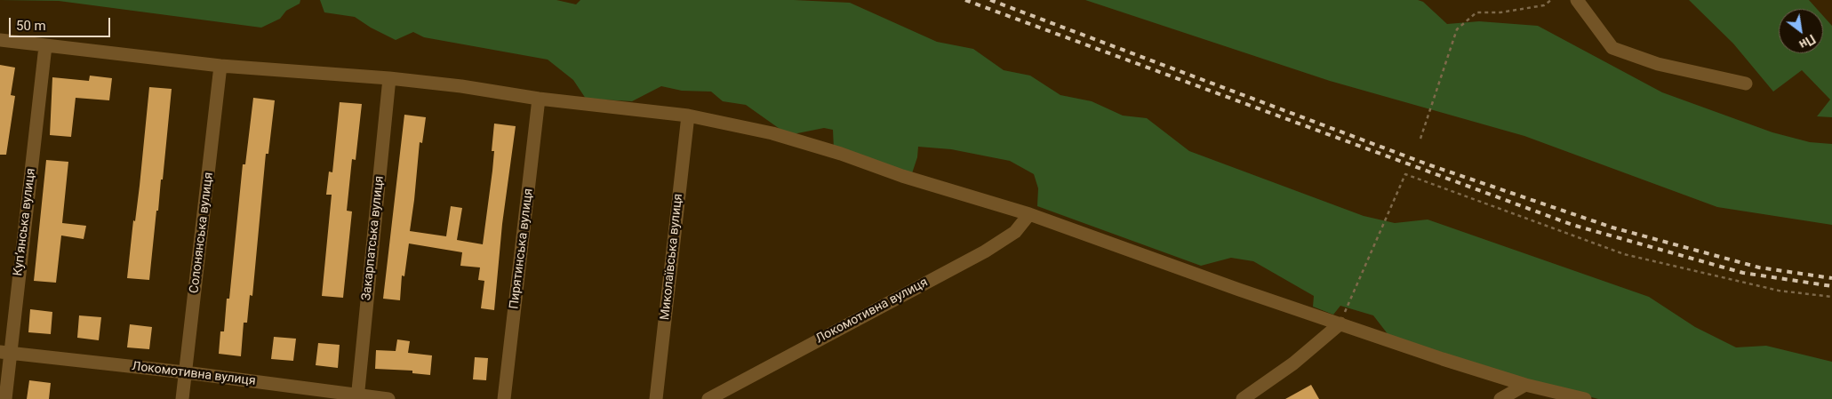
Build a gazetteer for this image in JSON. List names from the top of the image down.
{
  "streets": {
    "street": [
      "Купʼянська вулиця",
      "Солонянська вулиця",
      "Закарпатська вулиця",
      "Пирятинська вулиця",
      "Миколаївська вулиця",
      "Локомотивна вулиця"
    ]
  },
  "crossings": [
    ["Купʼянська вулиця", "Локомотивна вулиця"],
    ["Солонянська вулиця", "Локомотивна вулиця"],
    ["Закарпатська вулиця", "Локомотивна вулиця"]
  ],
  "scale_bar": "50 m",
  "north": "bottom right"
}
